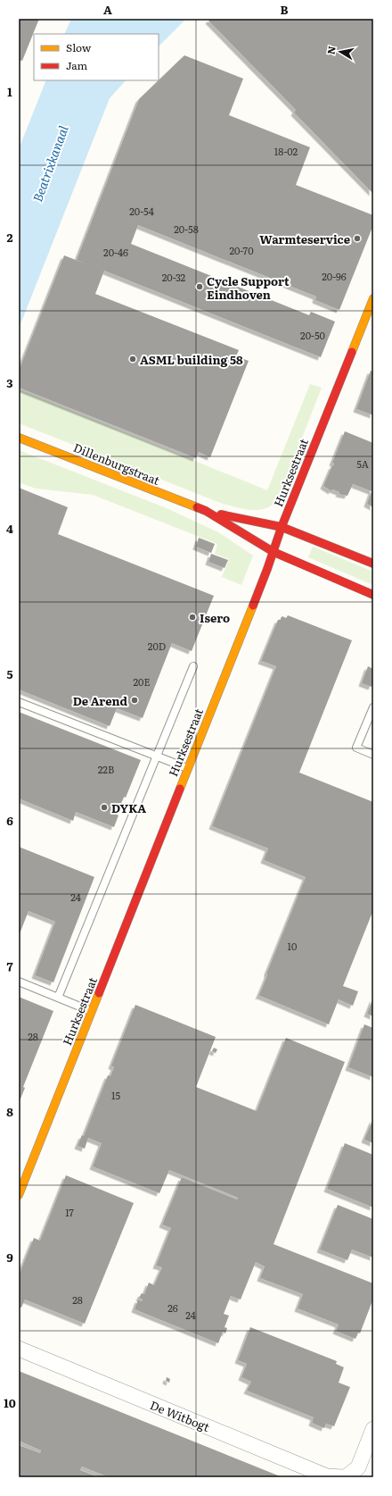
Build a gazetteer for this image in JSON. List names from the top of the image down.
{
  "streets": {
    "street": ["Dillenburgstraat", "Hurksestraat", "De Witbogt"]
  },
  "crossings": [
    ["Dillenburgstraat", "Hurksestraat"]
  ],
  "water": ["Beatrixkanaal"],
  "places": [
    "Warmteservice",
    "Cycle Support Eindhoven",
    "ASML building 58",
    "Isero",
    "De Arend",
    "DYKA"
  ],
  "house_numbers": [
    "18-02",
    "20-54",
    "20-58",
    "20-70",
    "20-46",
    "20-96",
    "20-32",
    "20-50",
    "5A",
    "20D",
    "20E",
    "22B",
    "24",
    "10",
    "28",
    "15",
    "17",
    "28",
    "26",
    "24"
  ],
  "legend": ["Slow", "Jam"],
  "north": "left",
  "grid": {
    "columns": ["A", "B"],
    "rows": [
      "1",
      "2",
      "3",
      "4",
      "5",
      "6",
      "7",
      "8",
      "9",
      "10"
    ]
  }
}
